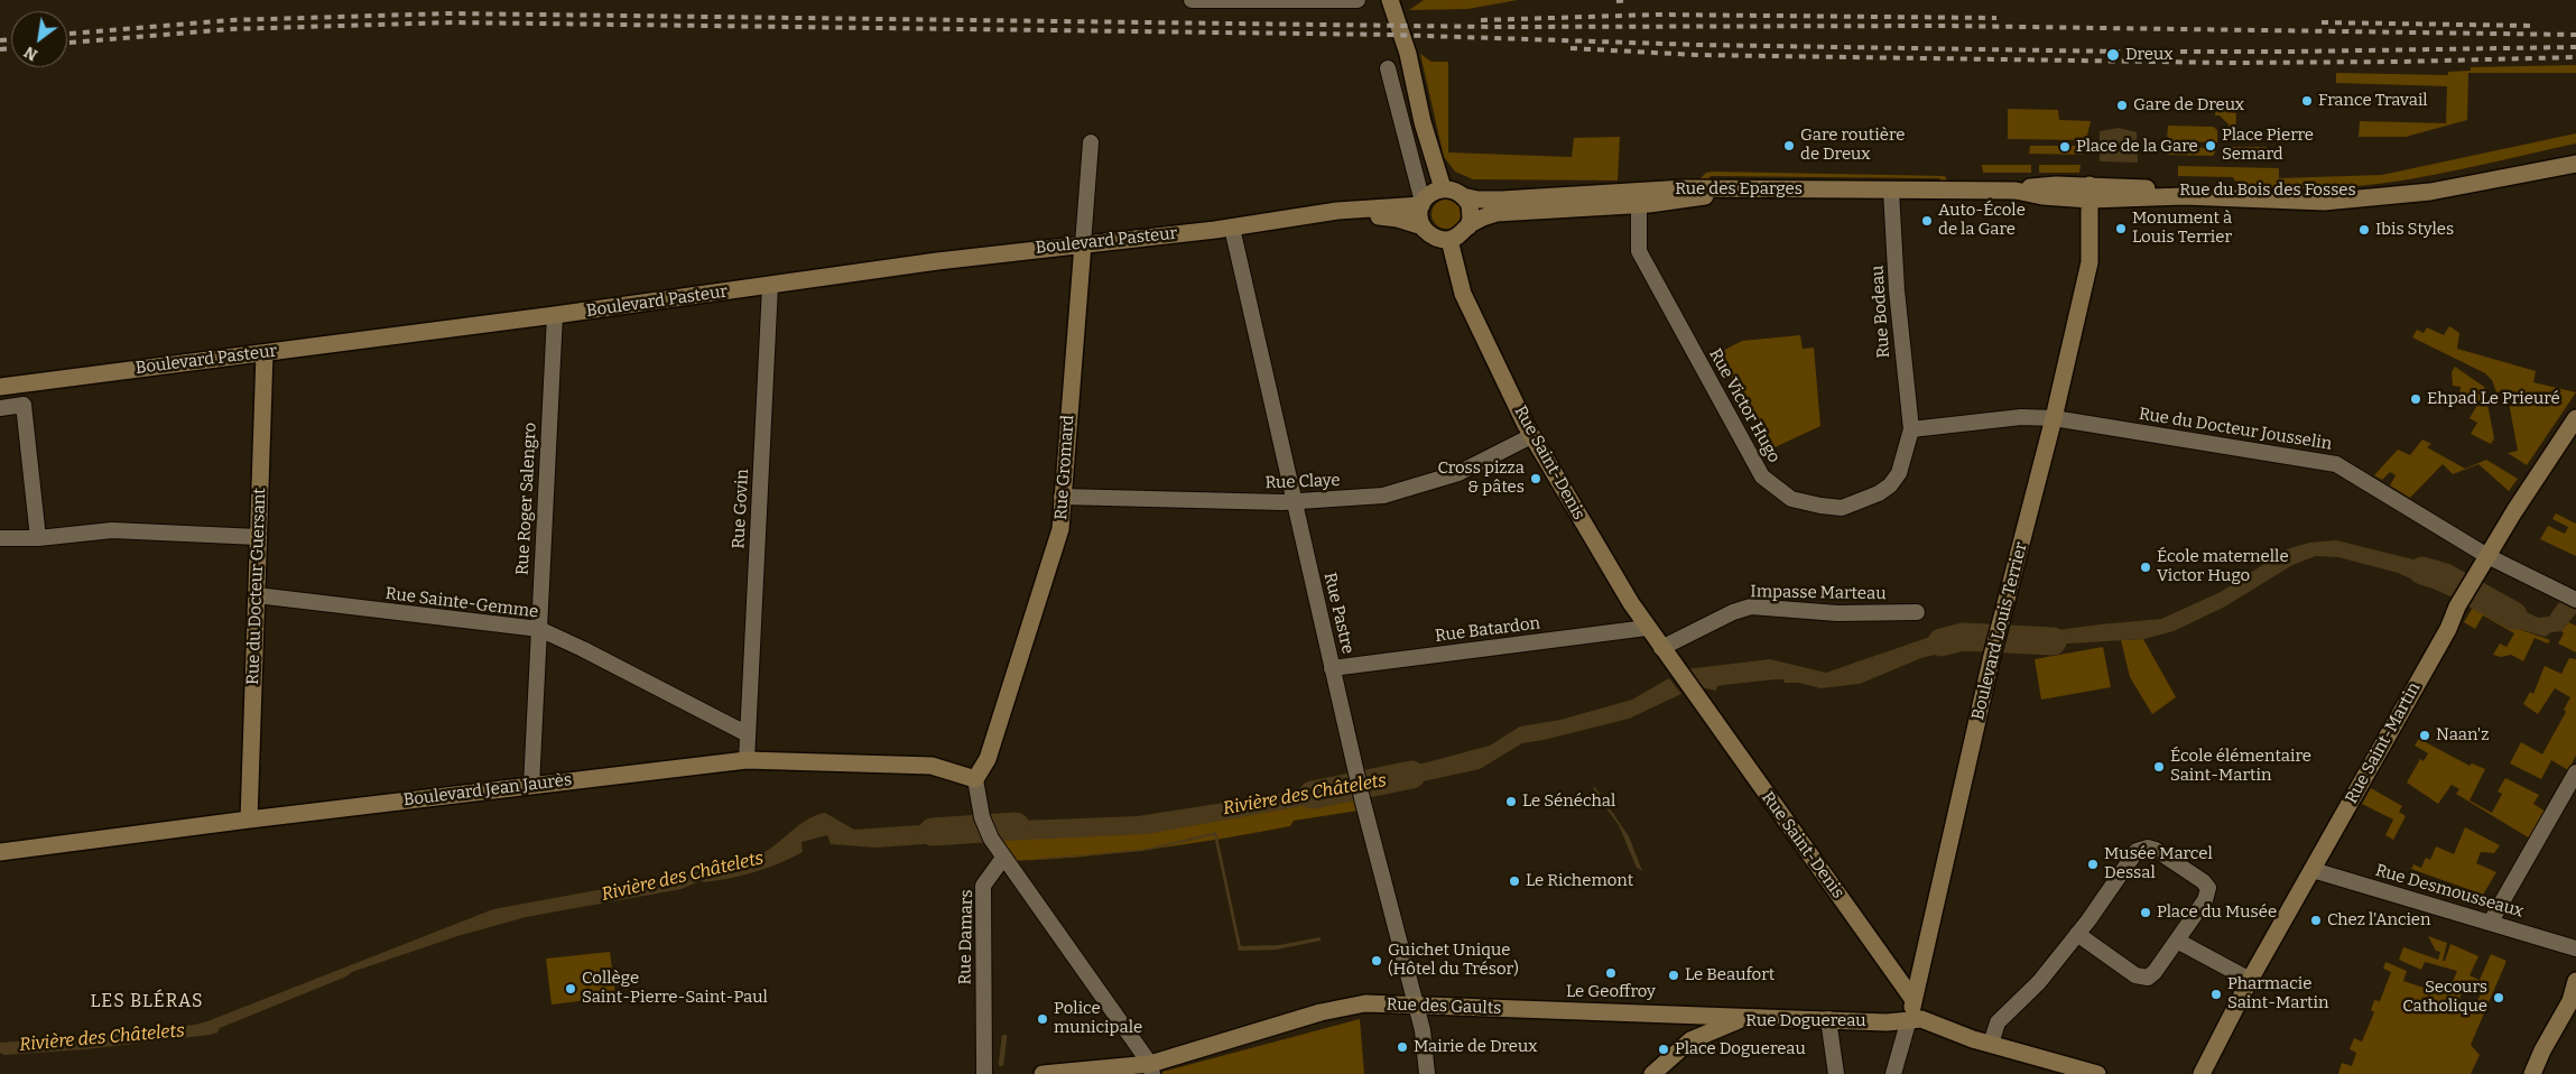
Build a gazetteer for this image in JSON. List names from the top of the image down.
{
  "streets": {
    "street": [
      "Rue des Eparges",
      "Rue du Bois des Fosses",
      "Boulevard Pasteur",
      "Rue Bodeau",
      "Rue Victor Hugo",
      "Rue du Docteur Jousselin",
      "Rue Saint-Denis",
      "Rue Gromard",
      "Rue Claye",
      "Rue Roger Salengro",
      "Rue Govin",
      "Rue du Docteur Guersant",
      "Impasse Marteau",
      "Rue Sainte-Gemme",
      "Rue Pastre",
      "Rue Batardon",
      "Boulevard Louis Terrier",
      "Rue Saint-Martin",
      "Boulevard Jean Jaurès",
      "Rue Desmousseaux",
      "Rue Damars",
      "Rue des Gaults",
      "Rue Doguereau"
    ]
  },
  "crossings": [
    ["Rue des Eparges", "Rue du Bois des Fosses"],
    ["Rue des Eparges", "Boulevard Pasteur"],
    ["Rue des Eparges", "Rue Bodeau"],
    ["Rue des Eparges", "Rue Victor Hugo"],
    ["Rue des Eparges", "Rue Saint-Denis"],
    ["Rue des Eparges", "Boulevard Louis Terrier"],
    ["Rue du Bois des Fosses", "Boulevard Louis Terrier"],
    ["Boulevard Pasteur", "Rue Saint-Denis"],
    ["Boulevard Pasteur", "Rue Gromard"],
    ["Boulevard Pasteur", "Rue Roger Salengro"],
    ["Boulevard Pasteur", "Rue Govin"],
    ["Boulevard Pasteur", "Rue du Docteur Guersant"],
    ["Boulevard Pasteur", "Rue Pastre"],
    ["Rue Bodeau", "Rue Victor Hugo"],
    ["Rue du Docteur Jousselin", "Boulevard Louis Terrier"],
    ["Rue du Docteur Jousselin", "Rue Saint-Martin"],
    ["Rue Saint-Denis", "Rue Claye"],
    ["Rue Saint-Denis", "Impasse Marteau"],
    ["Rue Saint-Denis", "Rue Batardon"],
    ["Rue Saint-Denis", "Boulevard Louis Terrier"],
    ["Rue Gromard", "Rue Claye"],
    ["Rue Gromard", "Boulevard Jean Jaurès"],
    ["Rue Claye", "Rue Pastre"],
    ["Rue Roger Salengro", "Rue Sainte-Gemme"],
    ["Rue Roger Salengro", "Boulevard Jean Jaurès"],
    ["Rue Govin", "Rue Sainte-Gemme"],
    ["Rue du Docteur Guersant", "Rue Sainte-Gemme"],
    ["Rue du Docteur Guersant", "Boulevard Jean Jaurès"],
    ["Rue Pastre", "Rue Batardon"],
    ["Rue Pastre", "Rue des Gaults"],
    ["Boulevard Louis Terrier", "Rue Doguereau"],
    ["Rue Saint-Martin", "Rue Desmousseaux"],
    ["Rue des Gaults", "Rue Doguereau"]
  ],
  "districts": ["LES BLÉRAS"],
  "water": ["Rivière des Châtelets"],
  "places": [
    "Dreux",
    "France Travail",
    "Gare de Dreux",
    "Gare routière de Dreux",
    "Place Pierre Semard",
    "Place de la Gare",
    "Auto-École de la Gare",
    "Monument à Louis Terrier",
    "Ibis Styles",
    "Ehpad Le Prieuré",
    "Cross pizza & pâtes",
    "École maternelle Victor Hugo",
    "Naan'z",
    "École élémentaire Saint-Martin",
    "Le Sénéchal",
    "Musée Marcel Dessal",
    "Le Richemont",
    "Place du Musée",
    "Chez l'Ancien",
    "Guichet Unique (Hôtel du Trésor)",
    "Le Geoffroy",
    "Le Beaufort",
    "Collège Saint-Pierre-Saint-Paul",
    "Pharmacie Saint-Martin",
    "Secours Catholique",
    "Police municipale",
    "Mairie de Dreux",
    "Place Doguereau"
  ],
  "north": "bottom left"
}
